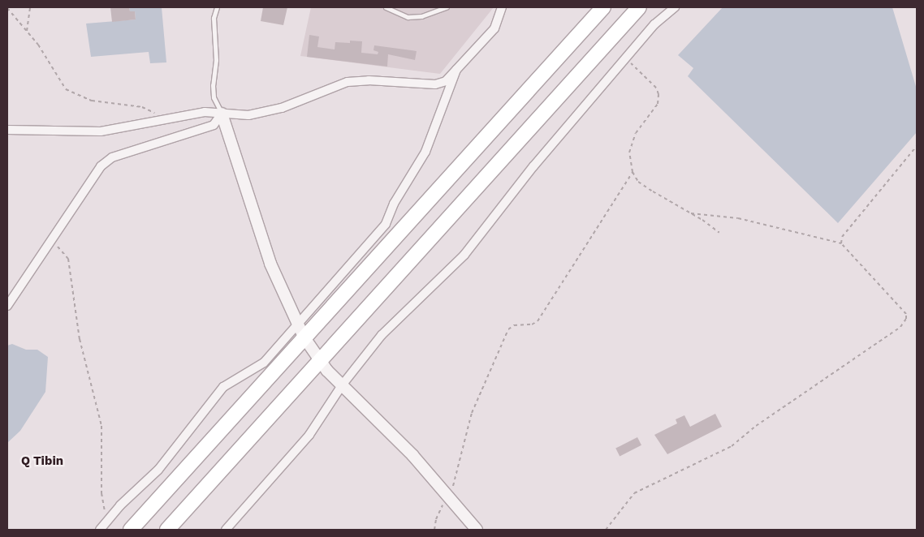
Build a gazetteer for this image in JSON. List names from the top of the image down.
{
  "districts": ["Q Tibin"]
}
